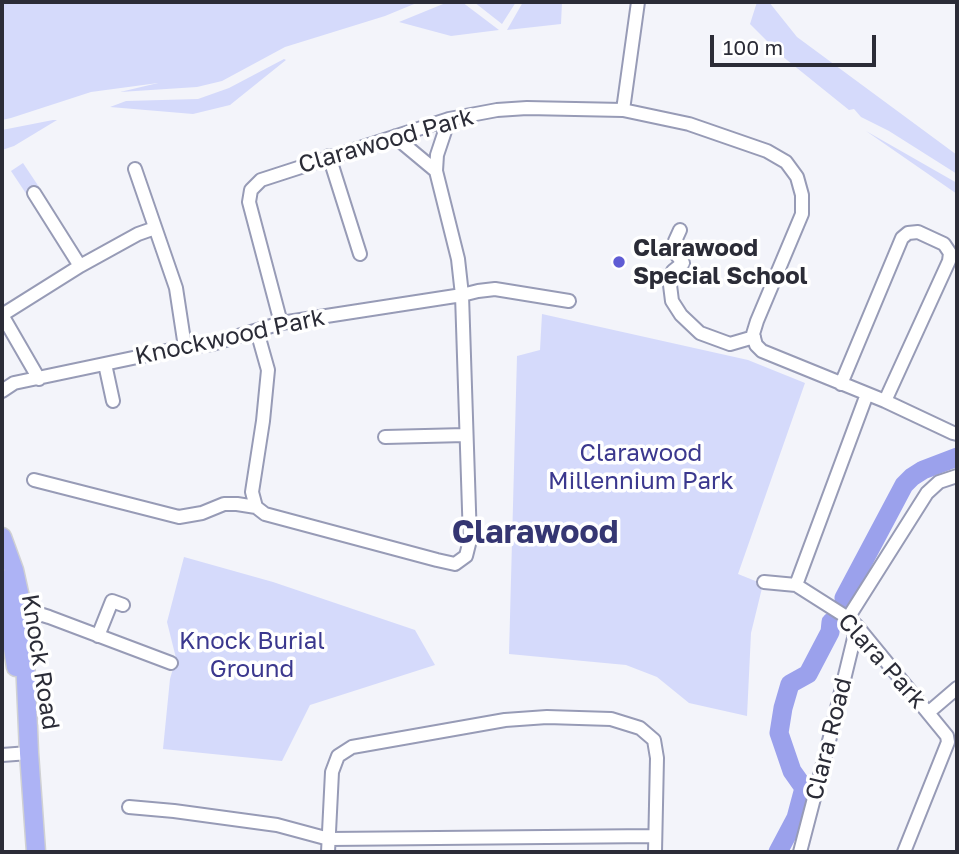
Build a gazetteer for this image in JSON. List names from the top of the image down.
{
  "streets": {
    "highway": ["Knock Road"],
    "street": [
      "Clarawood Park",
      "Knockwood Park",
      "Clara Park",
      "Clara Road"
    ]
  },
  "crossings": [
    ["Clarawood Park", "Knockwood Park"],
    ["Clara Park", "Clara Road"]
  ],
  "districts": ["Clarawood"],
  "parks": ["Clarawood Millennium Park", "Knock Burial Ground"],
  "places": ["Clarawood Special School"],
  "scale_bar": "100 m"
}
